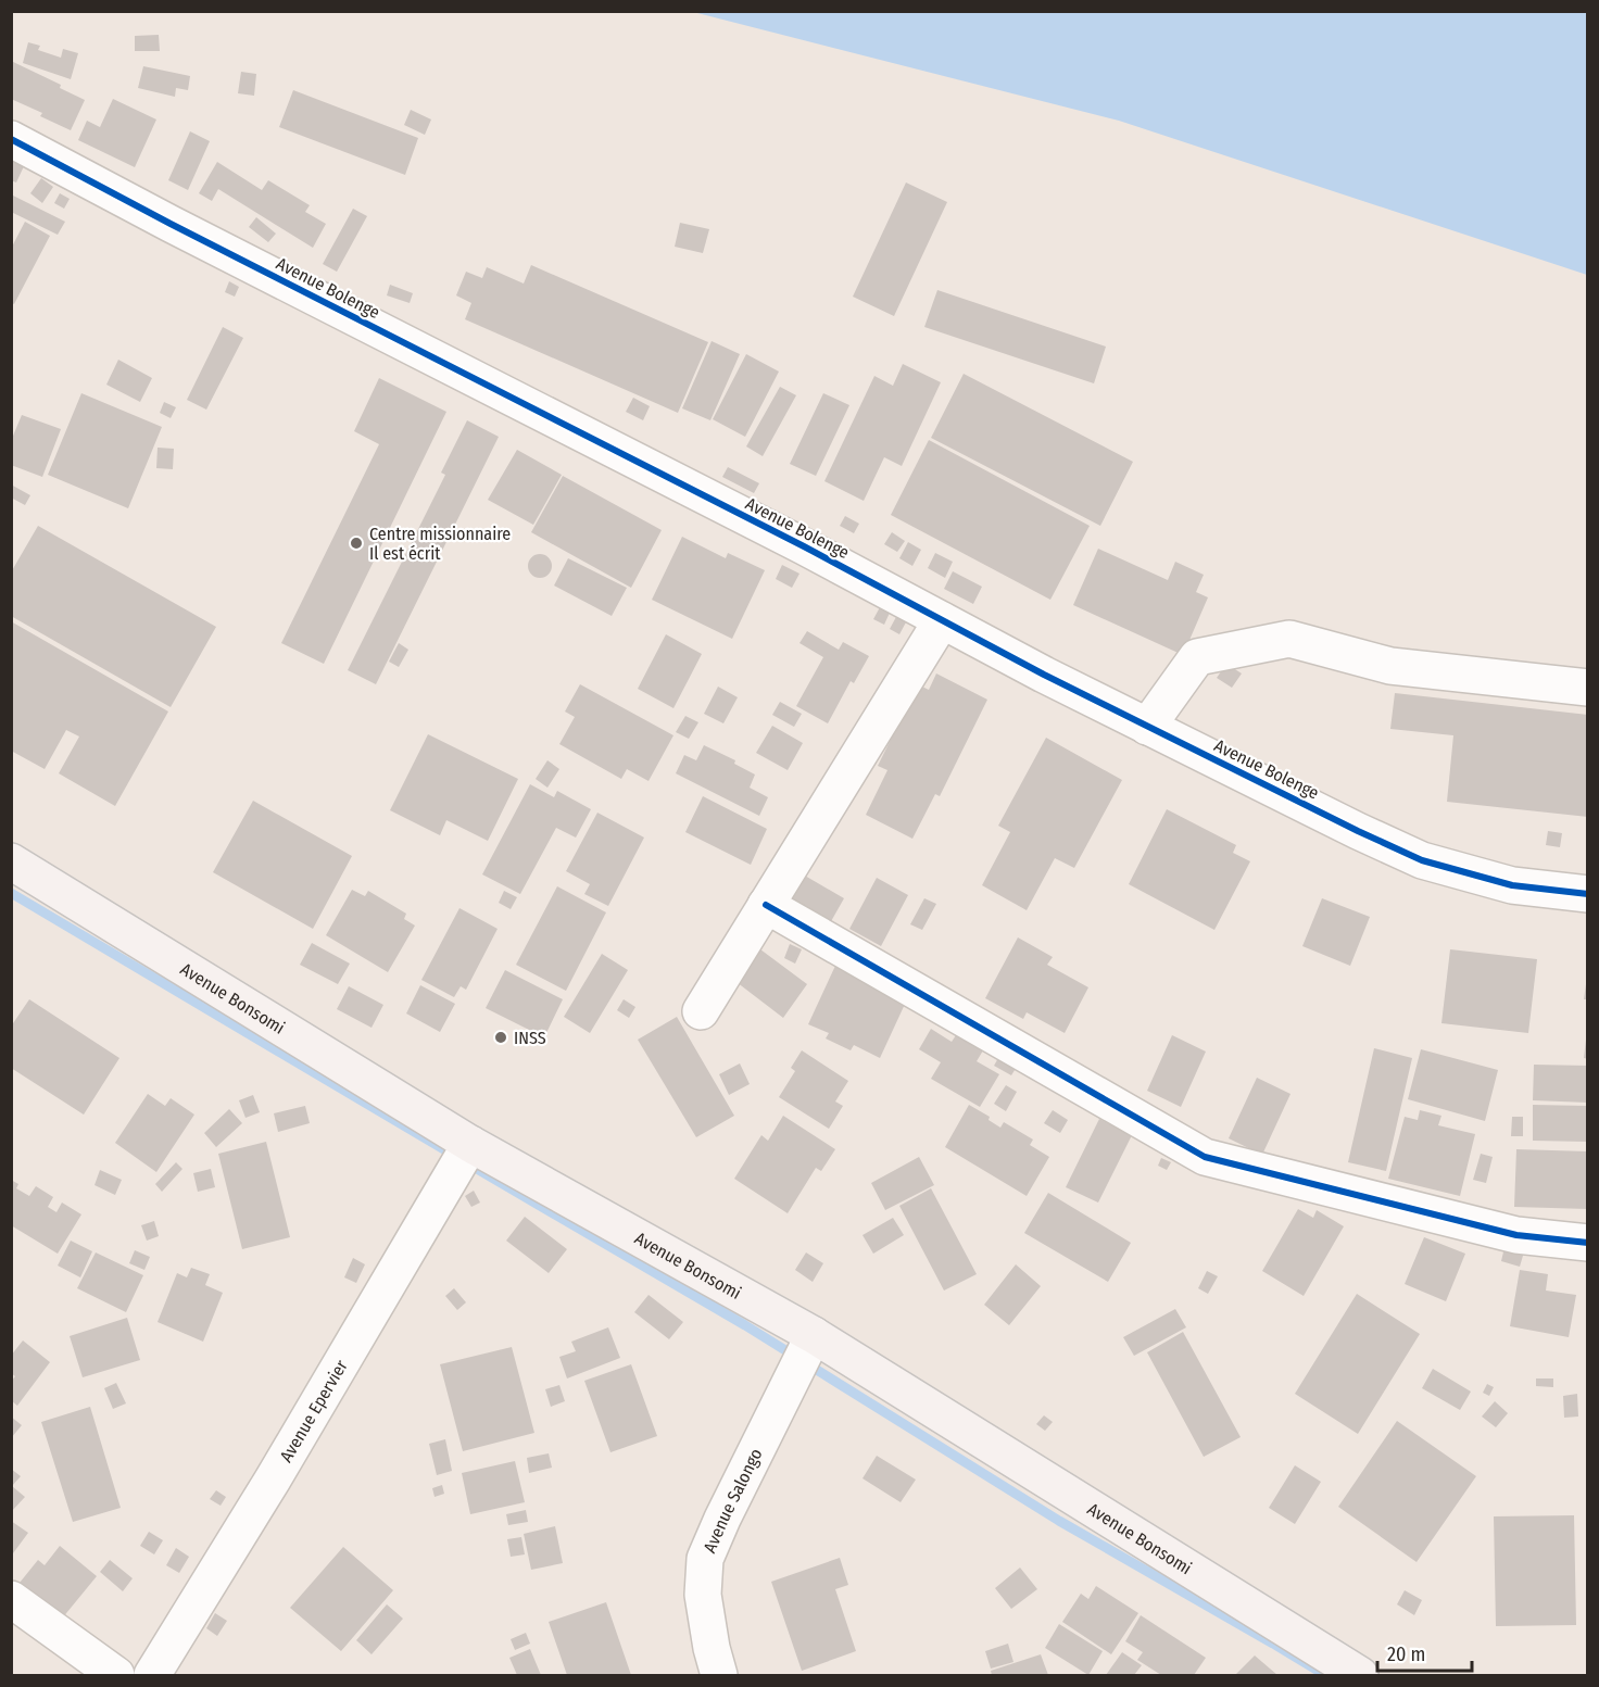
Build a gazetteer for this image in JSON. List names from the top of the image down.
{
  "streets": {
    "main road": ["Avenue Bonsomi"],
    "street": ["Avenue Bolenge", "Avenue Epervier", "Avenue Salongo"]
  },
  "crossings": [
    ["Avenue Bonsomi", "Avenue Epervier"],
    ["Avenue Bonsomi", "Avenue Salongo"]
  ],
  "places": ["Centre missionnaire Il est écrit", "INSS"],
  "scale_bar": "20 m"
}
